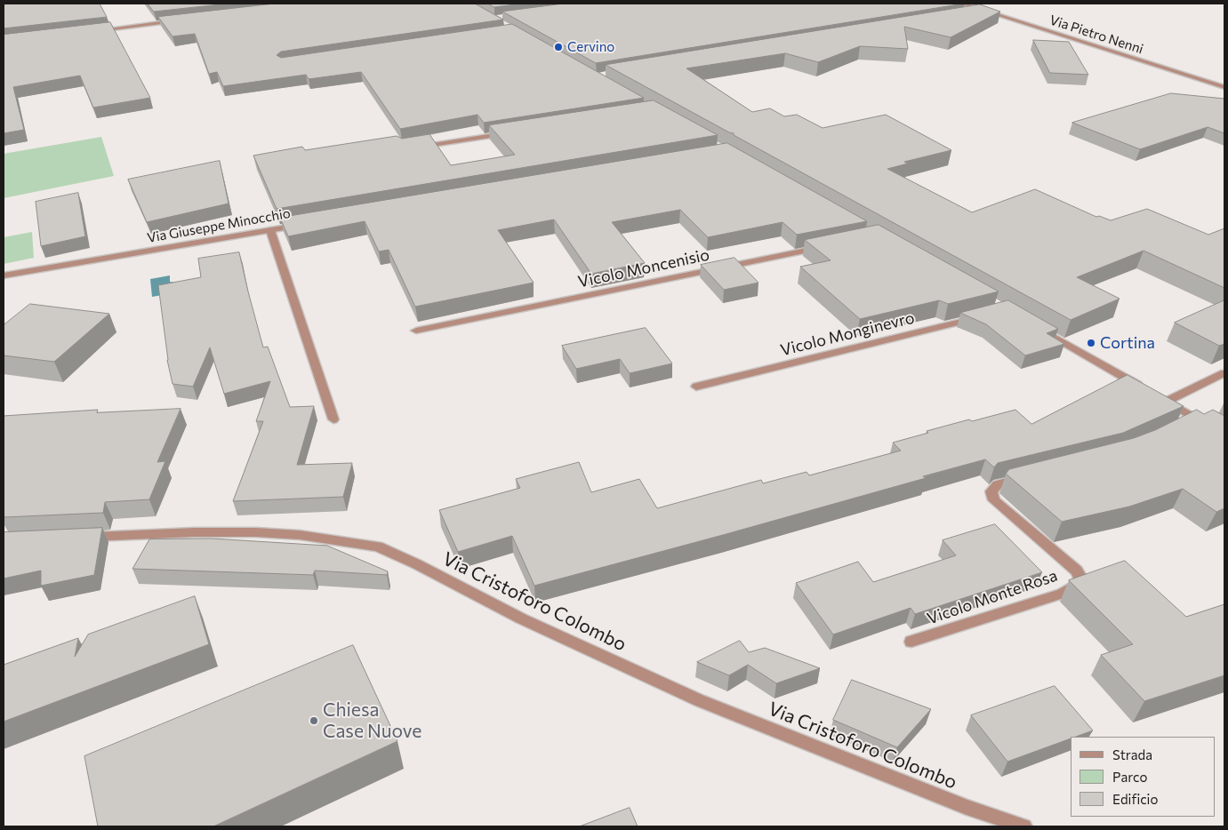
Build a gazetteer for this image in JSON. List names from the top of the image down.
{
  "streets": {
    "street": [
      "Via Pietro Nenni",
      "Via Giuseppe Minocchio",
      "Vicolo Moncenisio",
      "Vicolo Monginevro",
      "Vicolo Monte Rosa",
      "Via Cristoforo Colombo"
    ]
  },
  "places": ["Cervino", "Cortina", "Chiesa Case Nuove"],
  "legend": ["Strada", "Parco", "Edificio"]
}
